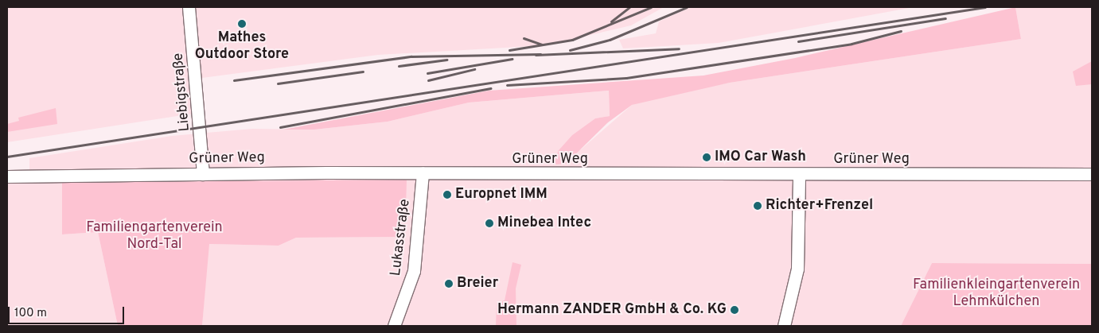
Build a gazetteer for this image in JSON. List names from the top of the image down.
{
  "streets": {
    "street": ["Liebigstraße", "Grüner Weg", "Lukasstraße"]
  },
  "crossings": [
    ["Liebigstraße", "Grüner Weg"],
    ["Grüner Weg", "Lukasstraße"]
  ],
  "parks": ["Familiengartenverein Nord-Tal", "Familienkleingartenverein Lehmkülchen"],
  "places": [
    "Mathes Outdoor Store",
    "IMO Car Wash",
    "Europnet IMM",
    "Richter+Frenzel",
    "Minebea Intec",
    "Breier",
    "Hermann ZANDER GmbH & Co. KG"
  ],
  "scale_bar": "100 m"
}
